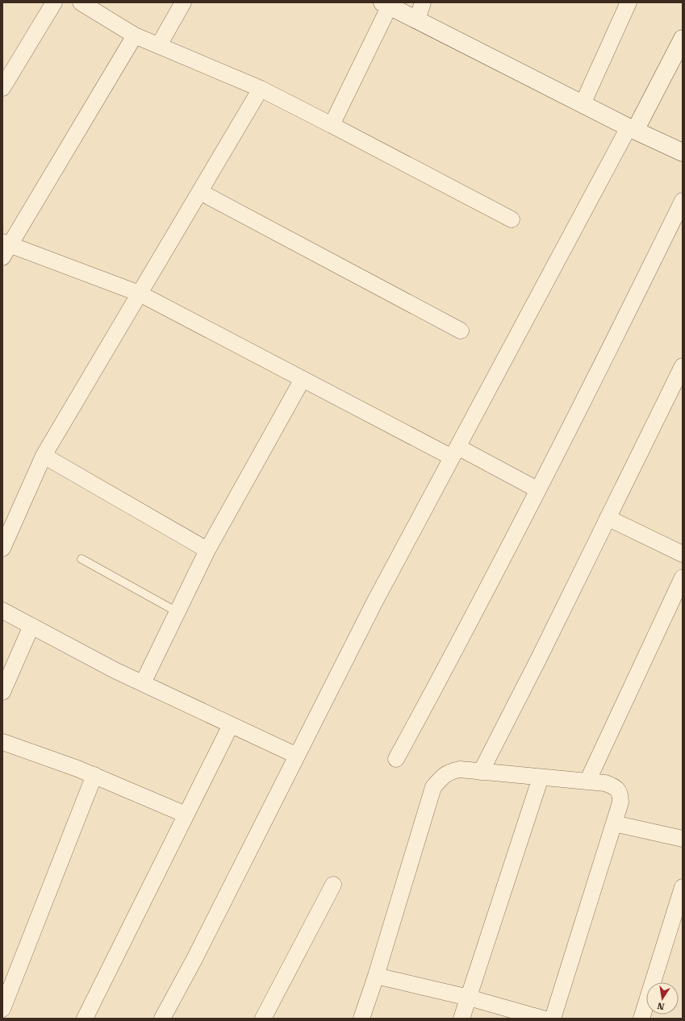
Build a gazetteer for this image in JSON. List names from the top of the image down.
{
  "north": "bottom"
}
